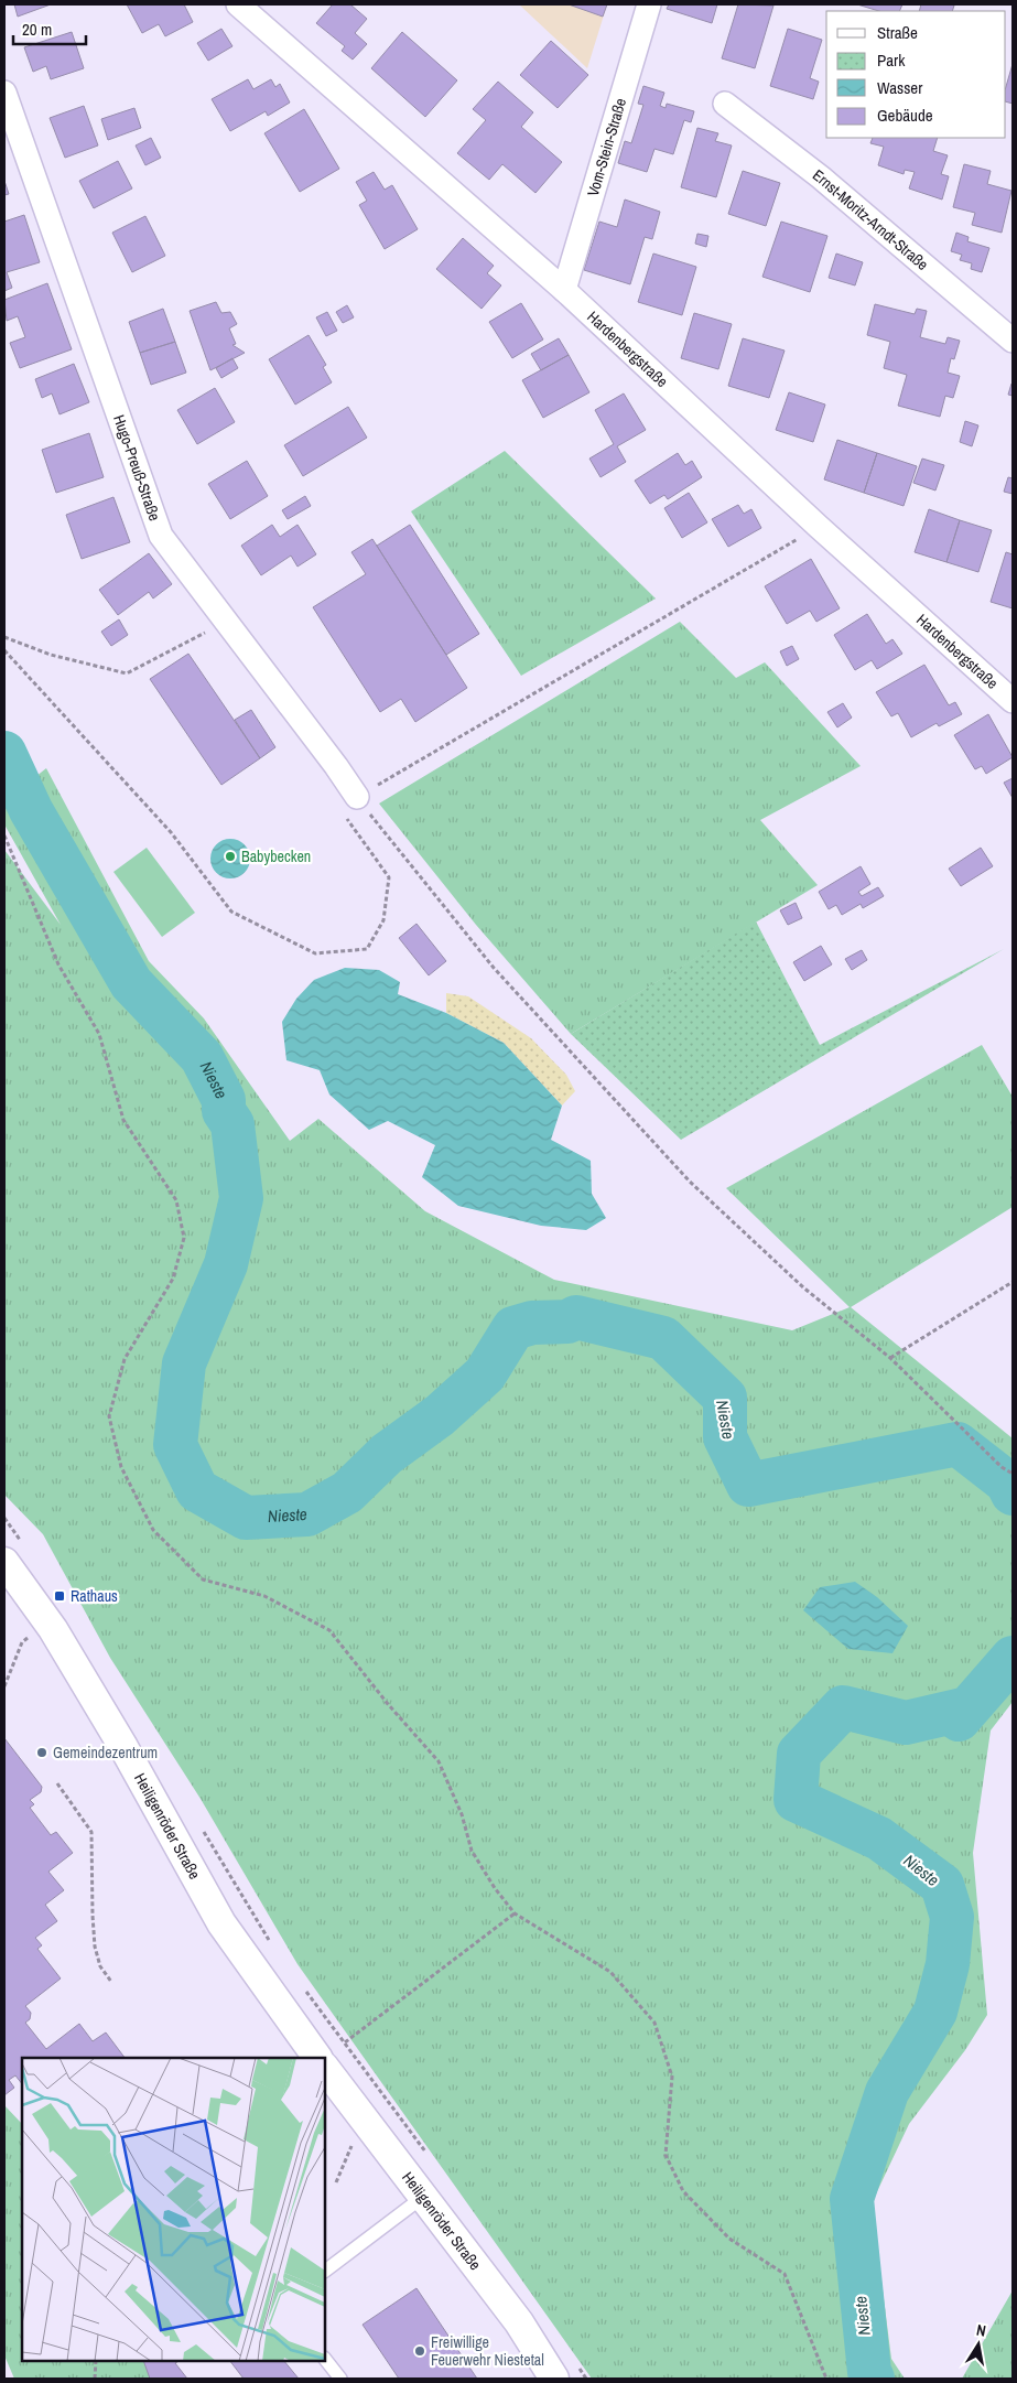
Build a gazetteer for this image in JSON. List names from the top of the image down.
{
  "streets": {
    "street": [
      "Vom-Stein-Straße",
      "Ernst-Moritz-Arndt-Straße",
      "Hardenbergstraße",
      "Hugo-Preuß-Straße",
      "Heiligenröder Straße"
    ]
  },
  "crossings": [
    ["Vom-Stein-Straße", "Hardenbergstraße"]
  ],
  "water": ["Nieste"],
  "places": {
    "other": ["Babybecken", "Gemeindezentrum", "Freiwillige Feuerwehr Niestetal"],
    "transit": ["Rathaus"]
  },
  "legend": [
    "Straße",
    "Park",
    "Wasser",
    "Gebäude"
  ],
  "scale_bar": "20 m",
  "north": "top"
}
